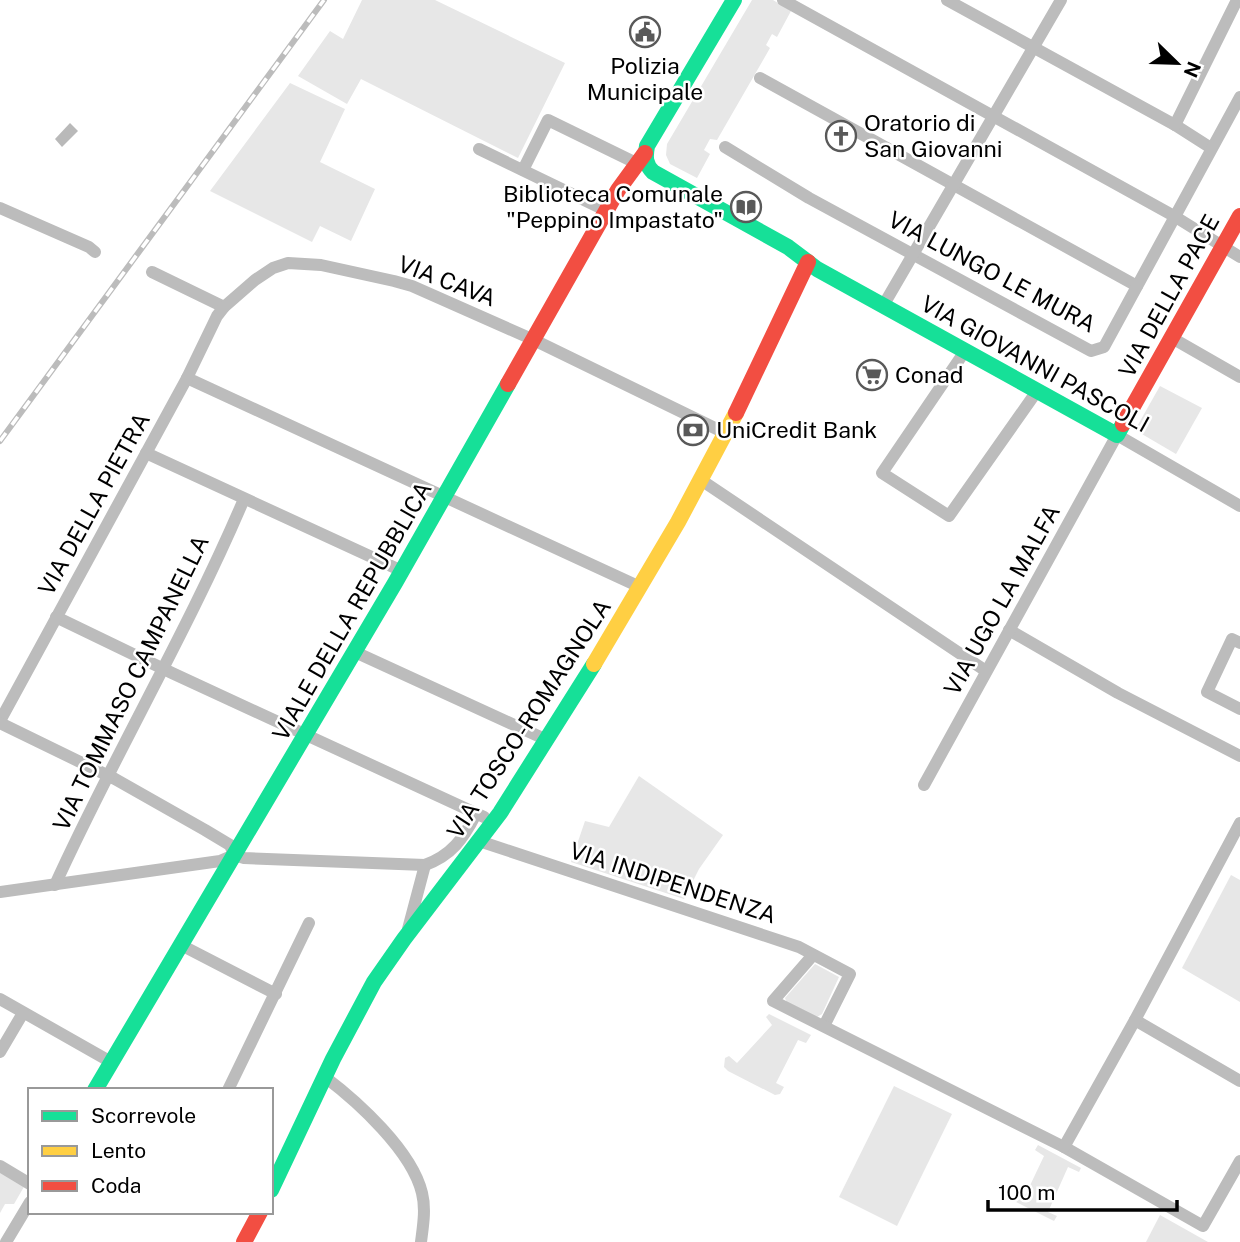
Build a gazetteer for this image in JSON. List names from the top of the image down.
{
  "streets": {
    "main road": [
      "VIA DELLA PACE",
      "VIA GIOVANNI PASCOLI",
      "VIALE DELLA REPUBBLICA",
      "VIA TOSCO-ROMAGNOLA"
    ],
    "street": [
      "VIA LUNGO LE MURA",
      "VIA CAVA",
      "VIA DELLA PIETRA",
      "VIA UGO LA MALFA",
      "VIA TOMMASO CAMPANELLA",
      "VIA INDIPENDENZA"
    ]
  },
  "crossings": [
    ["VIA CAVA", "VIA DELLA PIETRA"],
    ["VIA CAVA", "VIALE DELLA REPUBBLICA"],
    ["VIA CAVA", "VIA TOSCO-ROMAGNOLA"],
    ["VIA DELLA PACE", "VIA GIOVANNI PASCOLI"],
    ["VIA DELLA PACE", "VIA UGO LA MALFA"],
    ["VIA GIOVANNI PASCOLI", "VIA UGO LA MALFA"],
    ["VIA GIOVANNI PASCOLI", "VIALE DELLA REPUBBLICA"],
    ["VIA GIOVANNI PASCOLI", "VIA TOSCO-ROMAGNOLA"],
    ["VIA TOSCO-ROMAGNOLA", "VIA INDIPENDENZA"]
  ],
  "places": {
    "public building": ["Polizia Municipale"],
    "church": ["Oratorio di San Giovanni"],
    "library": ["Biblioteca Comunale \"Peppino Impastato\""],
    "supermarket": ["Conad"],
    "bank": ["UniCredit Bank"]
  },
  "legend": ["Scorrevole", "Lento", "Coda"],
  "scale_bar": "100 m",
  "north": "bottom right"
}
